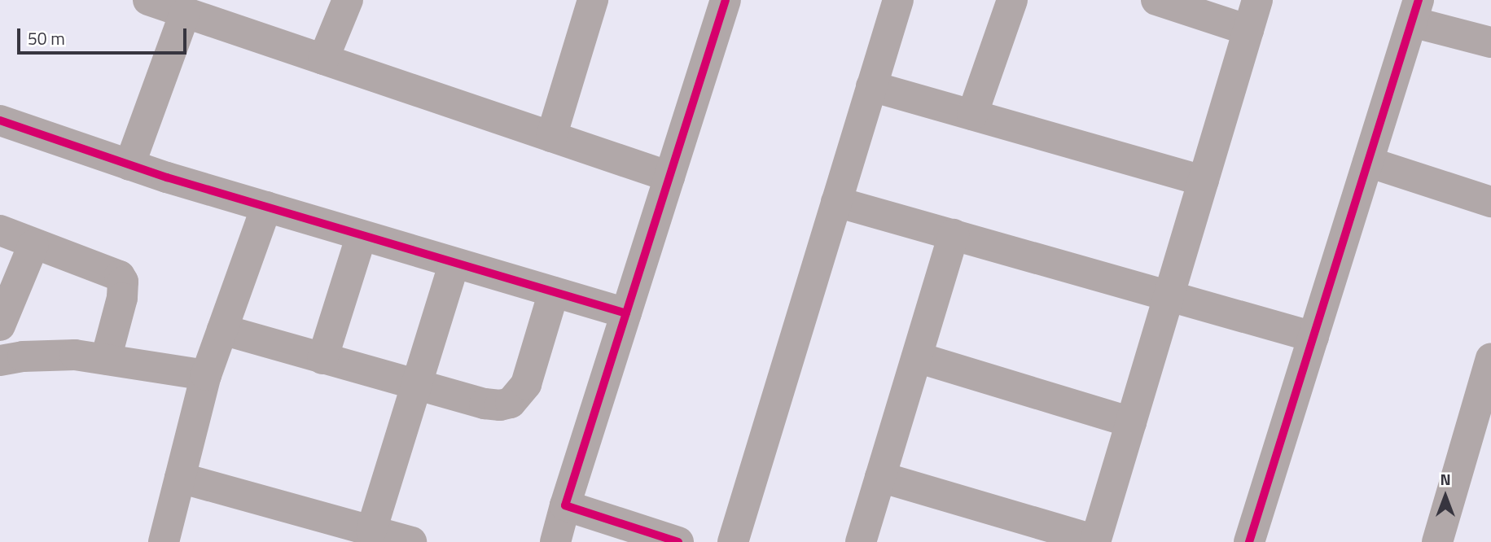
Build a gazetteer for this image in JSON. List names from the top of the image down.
{
  "scale_bar": "50 m",
  "north": "top"
}
